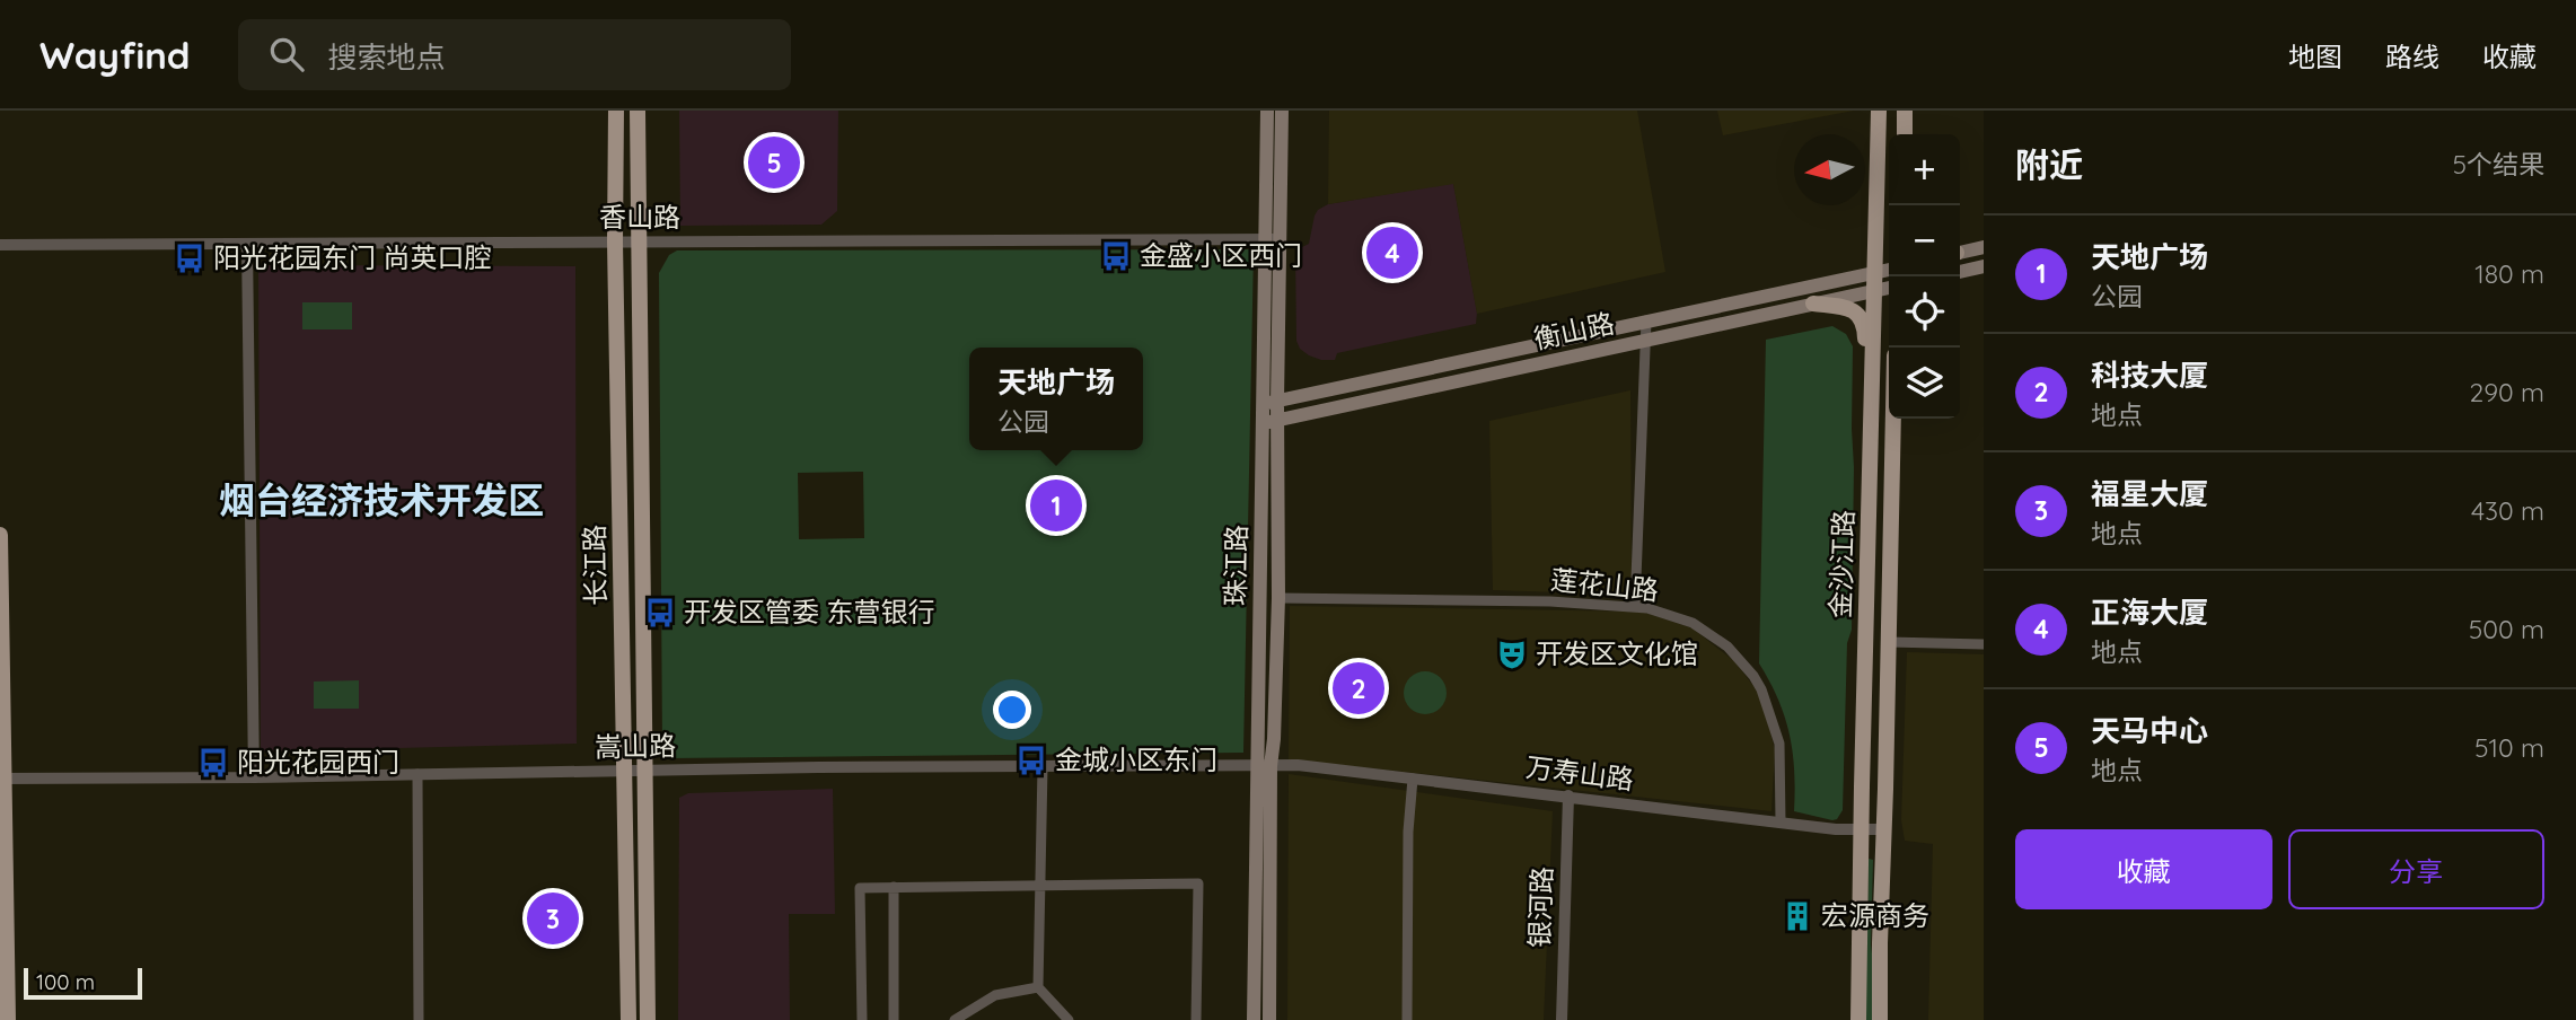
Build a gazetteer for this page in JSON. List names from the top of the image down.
{
  "streets": {
    "main road": [
      "衡山路",
      "金沙江路",
      "长江路",
      "珠江路"
    ],
    "street": [
      "香山路",
      "莲花山路",
      "嵩山路",
      "万寿山路",
      "银河路"
    ]
  },
  "crossings": [
    ["香山路", "长江路"],
    ["衡山路", "金沙江路"],
    ["衡山路", "珠江路"],
    ["金沙江路", "万寿山路"],
    ["长江路", "嵩山路"],
    ["珠江路", "嵩山路"],
    ["珠江路", "万寿山路"],
    ["莲花山路", "万寿山路"],
    ["嵩山路", "万寿山路"],
    ["万寿山路", "银河路"]
  ],
  "districts": ["烟台经济技术开发区"],
  "places": {
    "bus stop": [
      "金盛小区西门",
      "阳光花园东门 尚英口腔",
      "开发区管委 东营银行",
      "金城小区东门",
      "阳光花园西门"
    ],
    "theatre": ["开发区文化馆"],
    "building": ["宏源商务"]
  },
  "scale_bar": "100 m",
  "north": "left",
  "page": {
    "header": "Wayfind",
    "search": "搜索地点",
    "nav": ["地图", "路线", "收藏"],
    "heading": ["附近", "5个结果"],
    "pins": [
      "5",
      "4",
      "1",
      "2",
      "3"
    ],
    "map_buttons": ["+", "−"],
    "list": [
      {
        "mark": "1",
        "name": "天地广场",
        "note": "公园",
        "value": "180 m"
      },
      {
        "mark": "2",
        "name": "科技大厦",
        "note": "地点",
        "value": "290 m"
      },
      {
        "mark": "3",
        "name": "福星大厦",
        "note": "地点",
        "value": "430 m"
      },
      {
        "mark": "4",
        "name": "正海大厦",
        "note": "地点",
        "value": "500 m"
      },
      {
        "mark": "5",
        "name": "天马中心",
        "note": "地点",
        "value": "510 m"
      }
    ],
    "popup": ["天地广场", "公园"],
    "buttons": ["收藏", "分享"],
    "scale": "100 m"
  }
}
